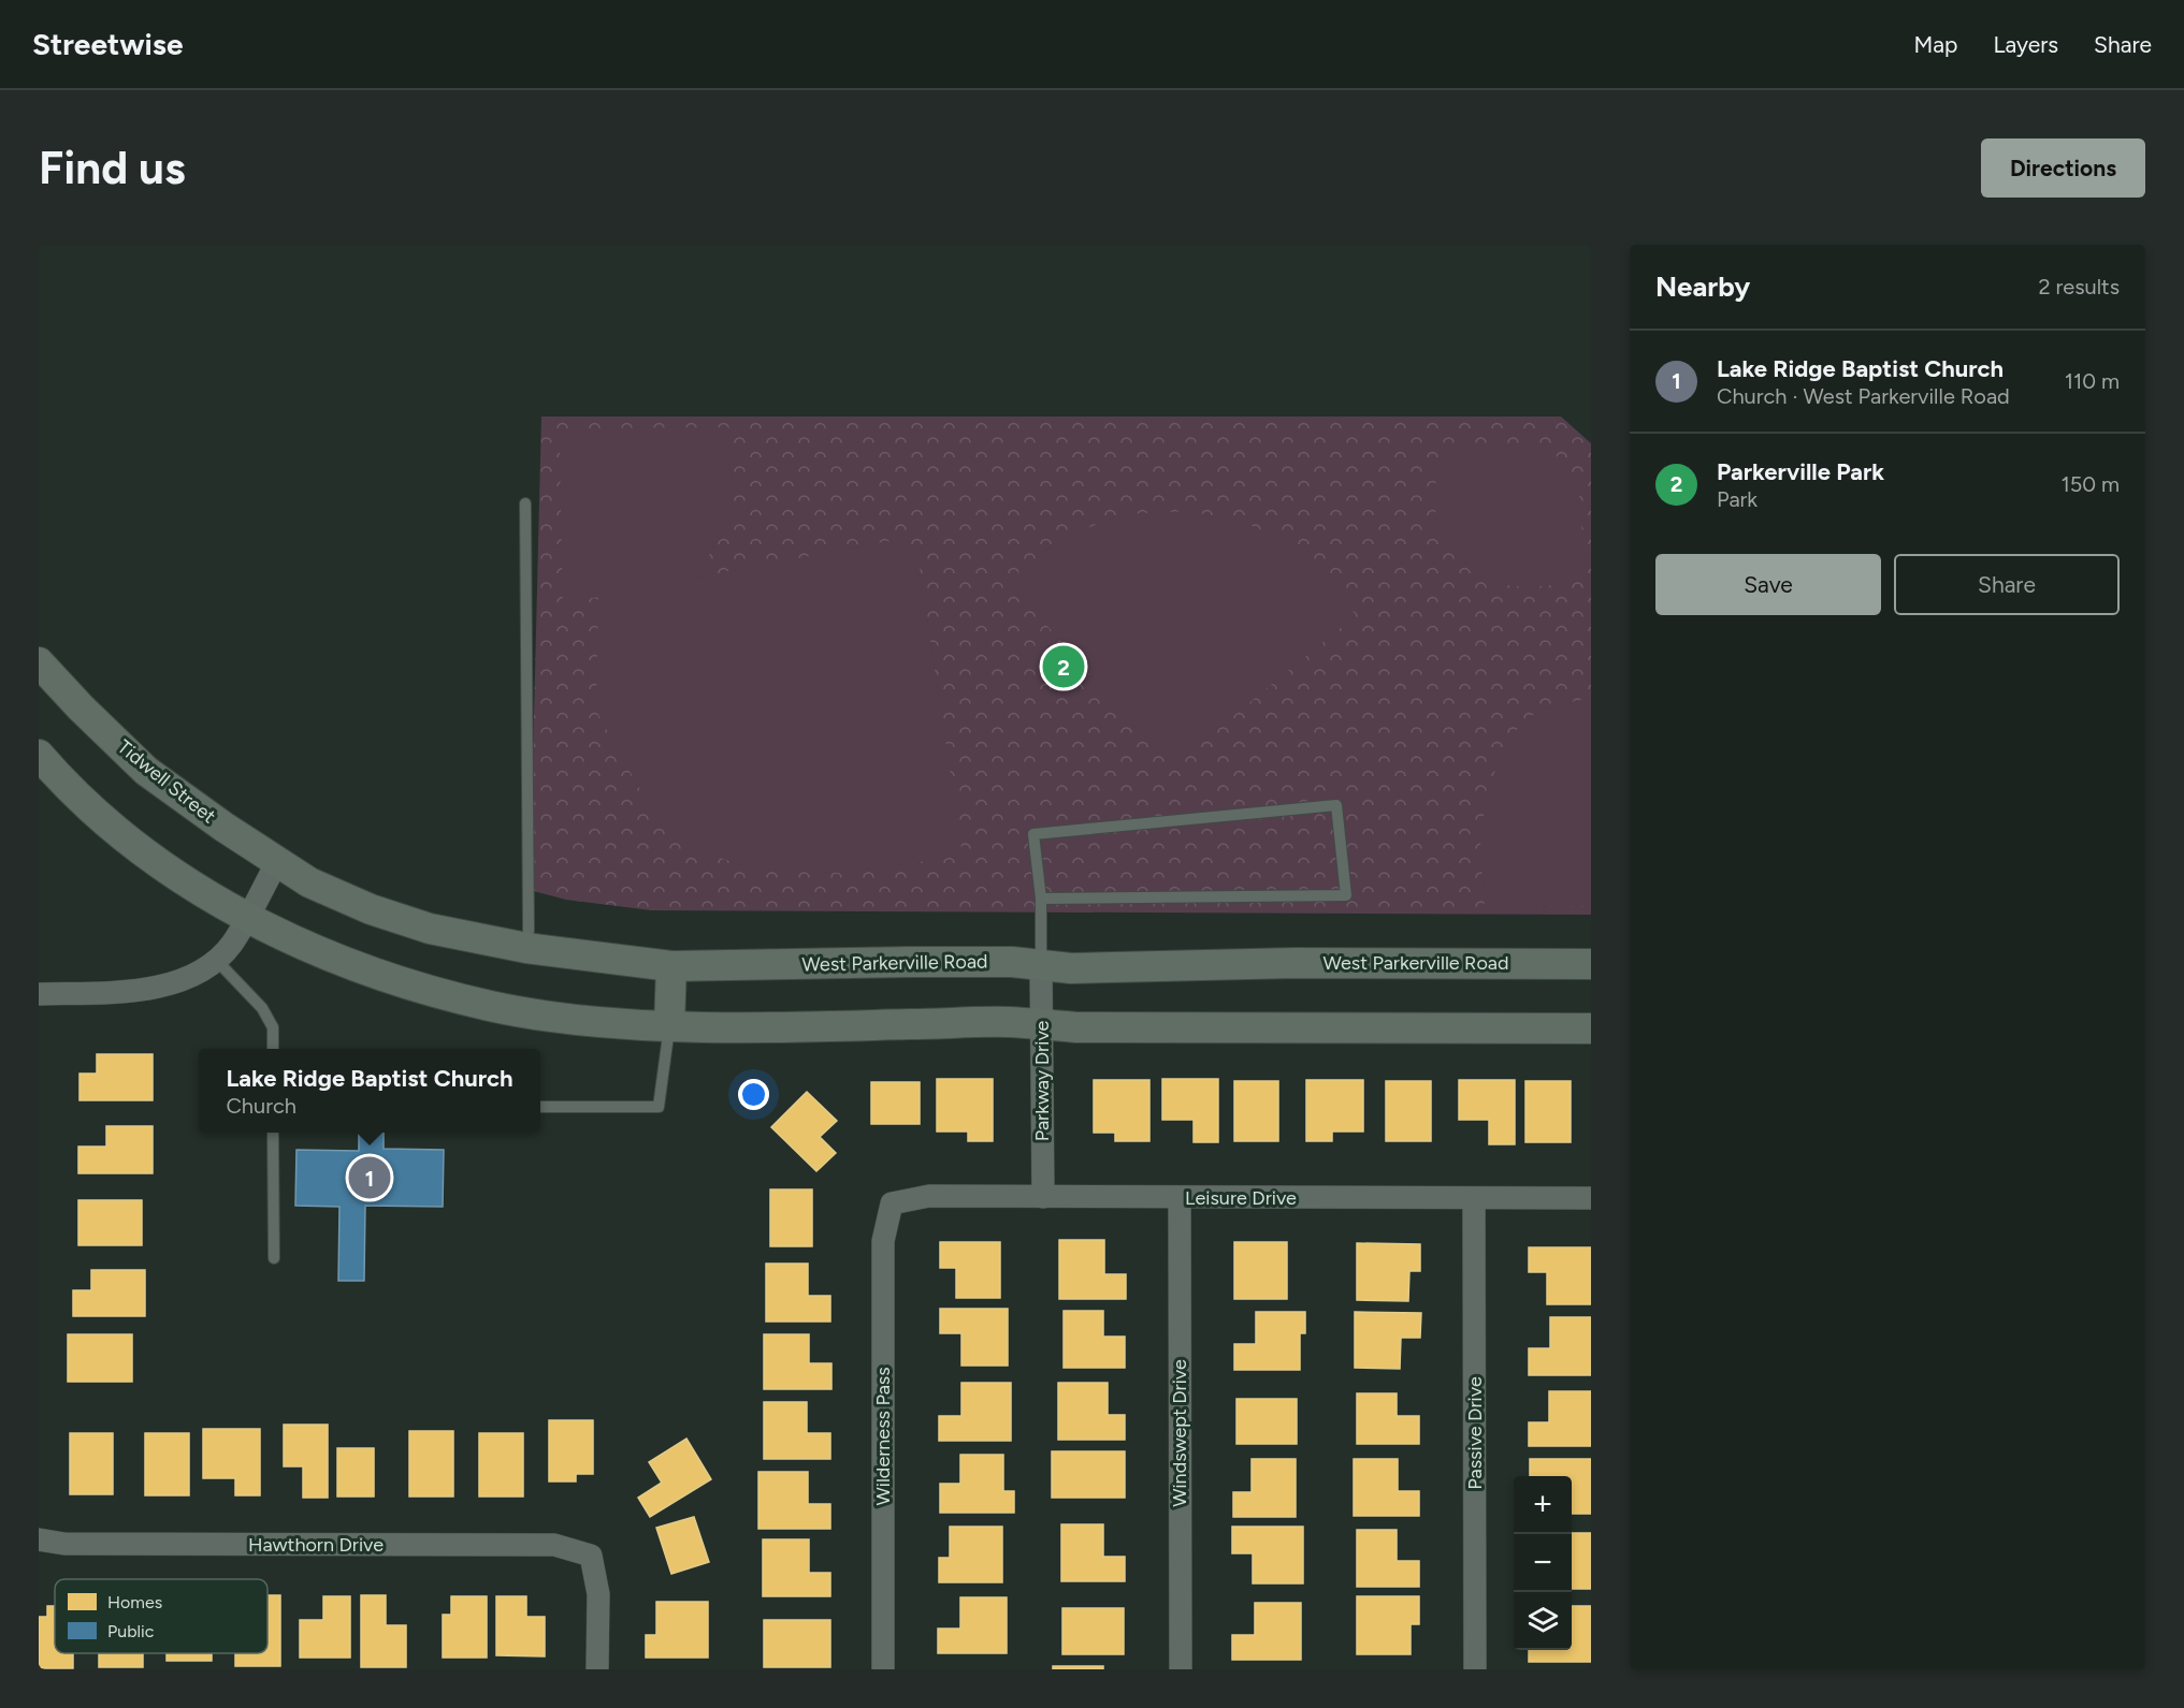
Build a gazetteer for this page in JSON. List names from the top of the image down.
{
  "streets": {
    "main road": ["Tidwell Street", "West Parkerville Road"],
    "street": [
      "Parkway Drive",
      "Leisure Drive",
      "Windswept Drive",
      "Passive Drive",
      "Wilderness Pass",
      "Hawthorn Drive"
    ]
  },
  "crossings": [
    ["Tidwell Street", "West Parkerville Road"],
    ["West Parkerville Road", "Parkway Drive"],
    ["Parkway Drive", "Leisure Drive"],
    ["Leisure Drive", "Windswept Drive"],
    ["Leisure Drive", "Passive Drive"],
    ["Leisure Drive", "Wilderness Pass"]
  ],
  "legend": ["Homes", "Public"],
  "page": {
    "header": "Streetwise",
    "nav": ["Map", "Layers", "Share"],
    "buttons": [
      "Directions",
      ["Save", "Share"]
    ],
    "title": "Find us",
    "heading": ["Nearby", "2 results"],
    "list": [
      {
        "mark": "1",
        "name": "Lake Ridge Baptist Church",
        "note": "Church · West Parkerville Road",
        "value": "110 m"
      },
      {
        "mark": "2",
        "name": "Parkerville Park",
        "note": "Park",
        "value": "150 m"
      }
    ],
    "pins": ["2", "1"],
    "popup": ["Lake Ridge Baptist Church", "Church"],
    "map_buttons": ["+", "−"]
  }
}
